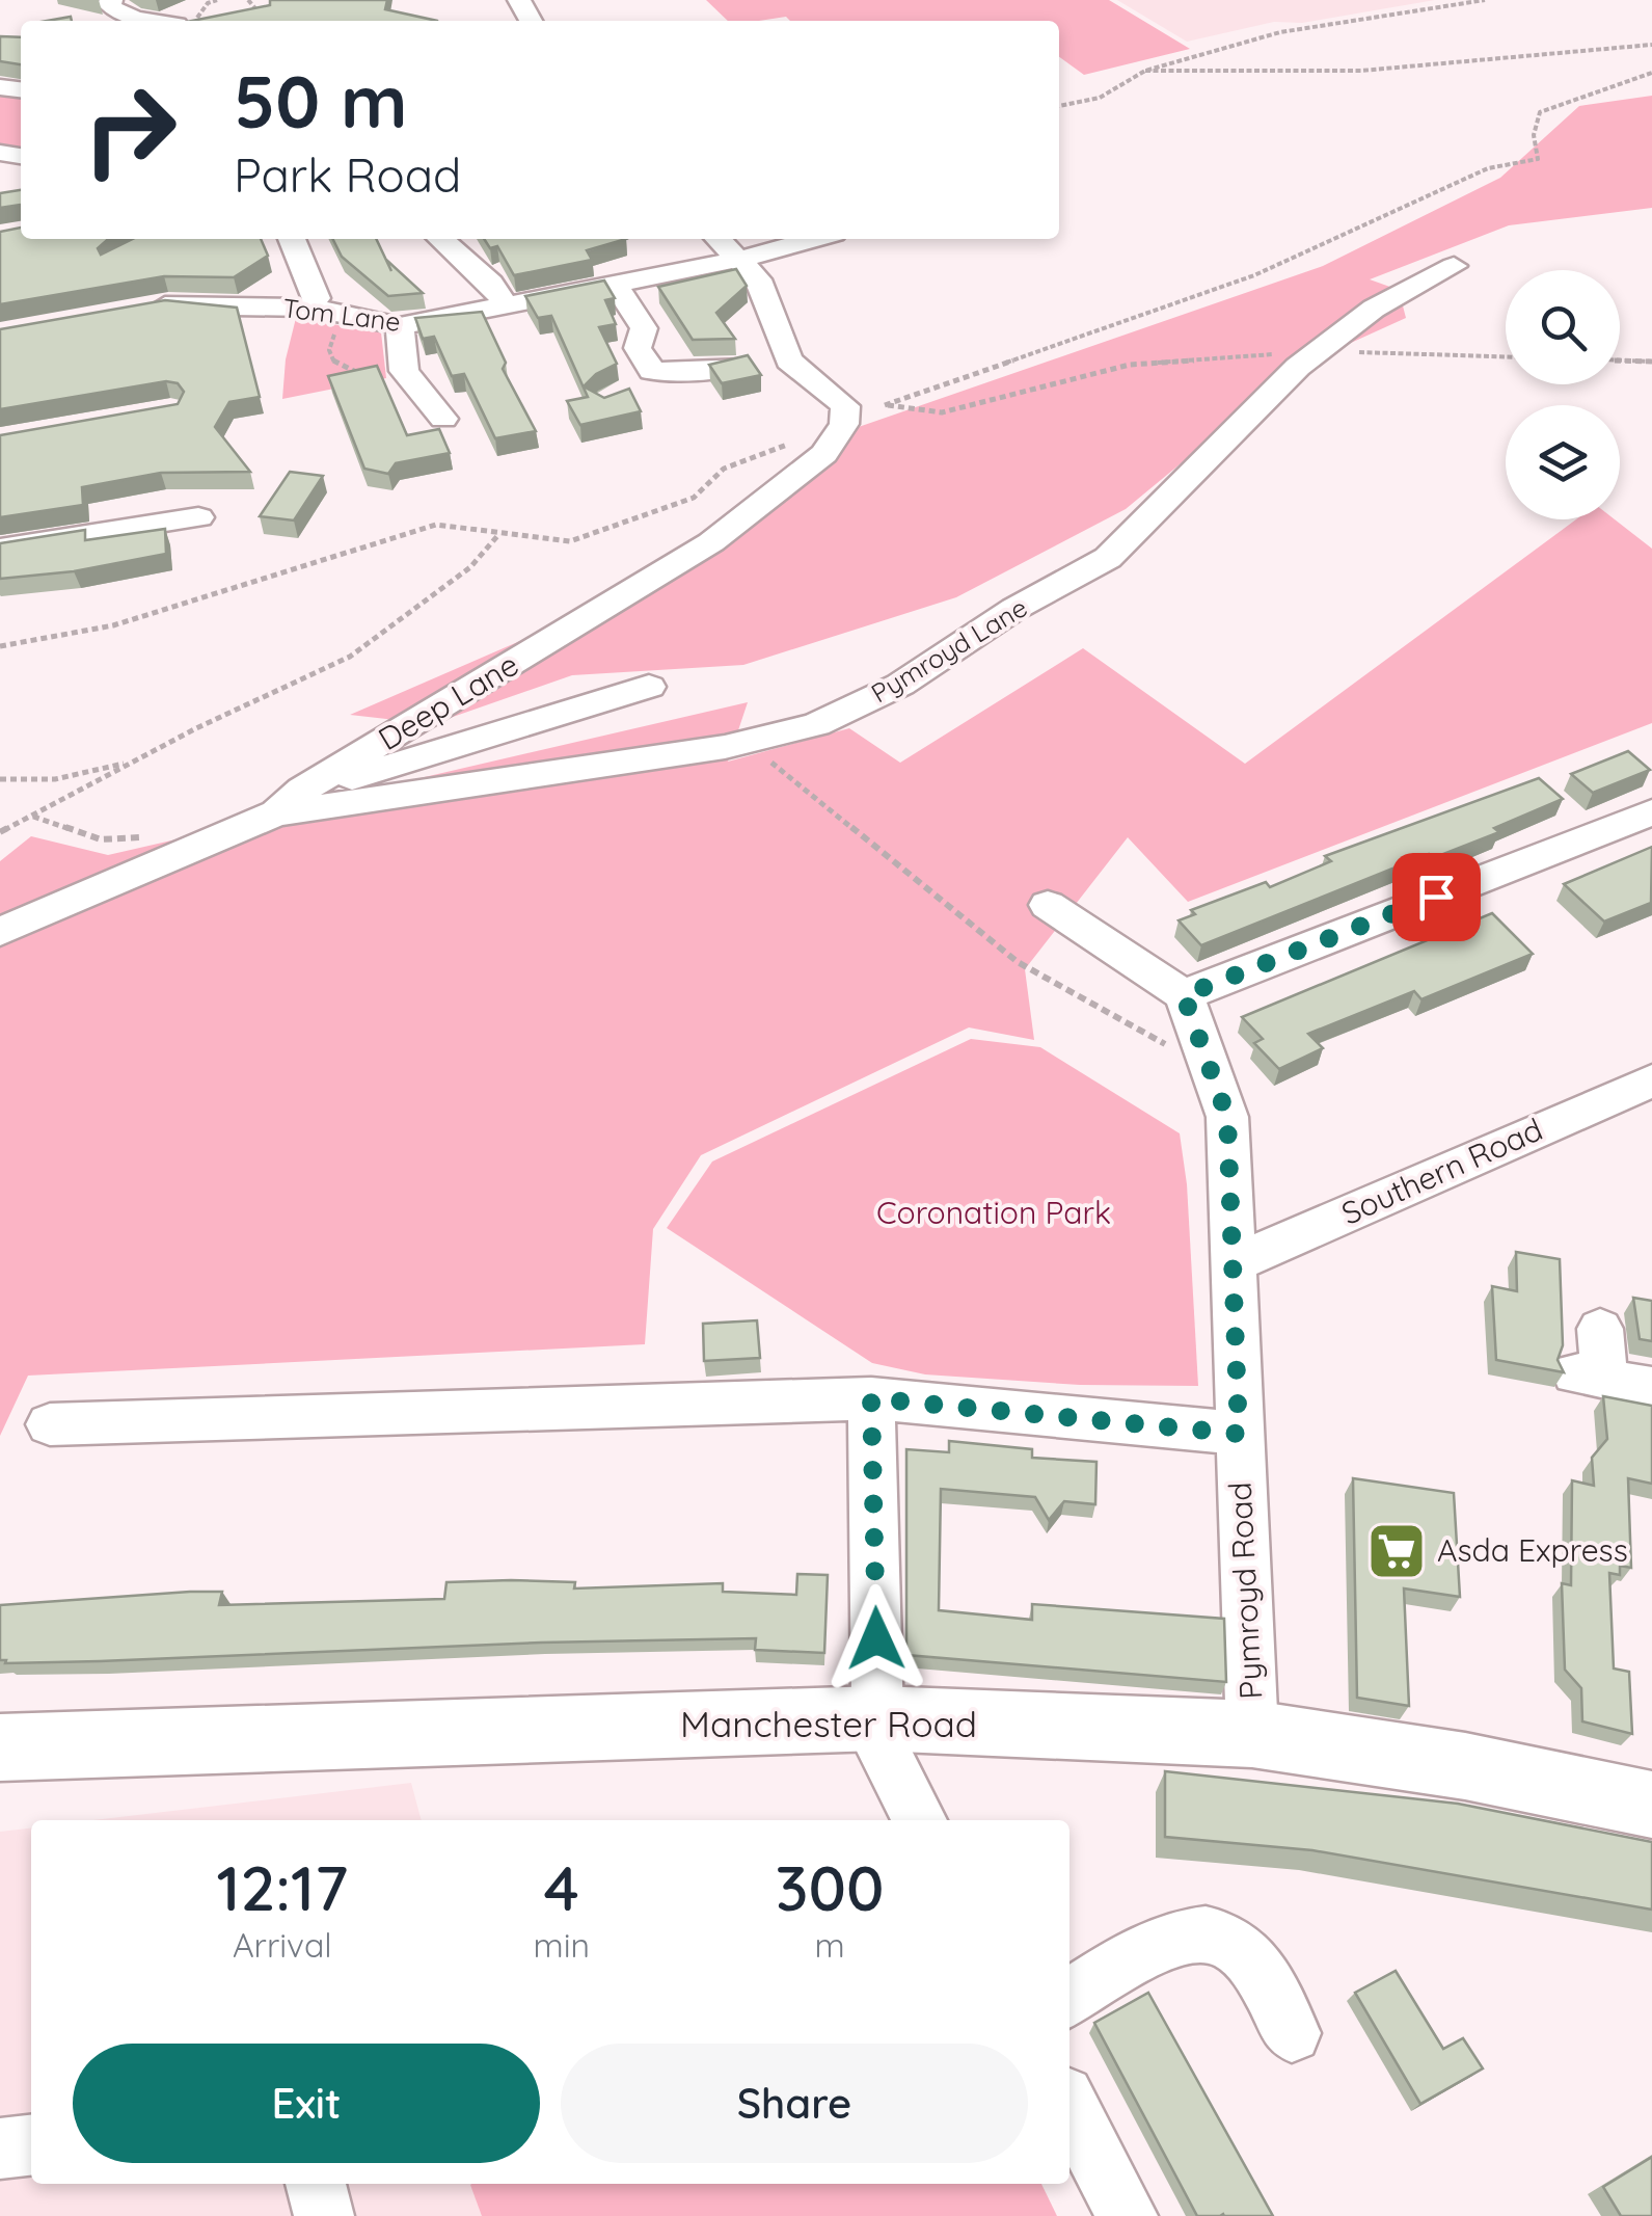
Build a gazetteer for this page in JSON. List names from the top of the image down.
{
  "streets": {
    "main road": ["Manchester Road"],
    "street": [
      "Tom Lane",
      "Pymroyd Lane",
      "Deep Lane",
      "Southern Road",
      "Pymroyd Road"
    ]
  },
  "crossings": [
    ["Pymroyd Lane", "Deep Lane"],
    ["Southern Road", "Pymroyd Road"],
    ["Pymroyd Road", "Manchester Road"]
  ],
  "parks": ["Coronation Park"],
  "places": {
    "supermarket": ["Asda Express"]
  },
  "page": {
    "turn": ["50 m", "Park Road"],
    "eta": [
      "12:17",
      "Arrival",
      "4",
      "min",
      "300",
      "m"
    ],
    "buttons": ["Exit", "Share"]
  }
}
